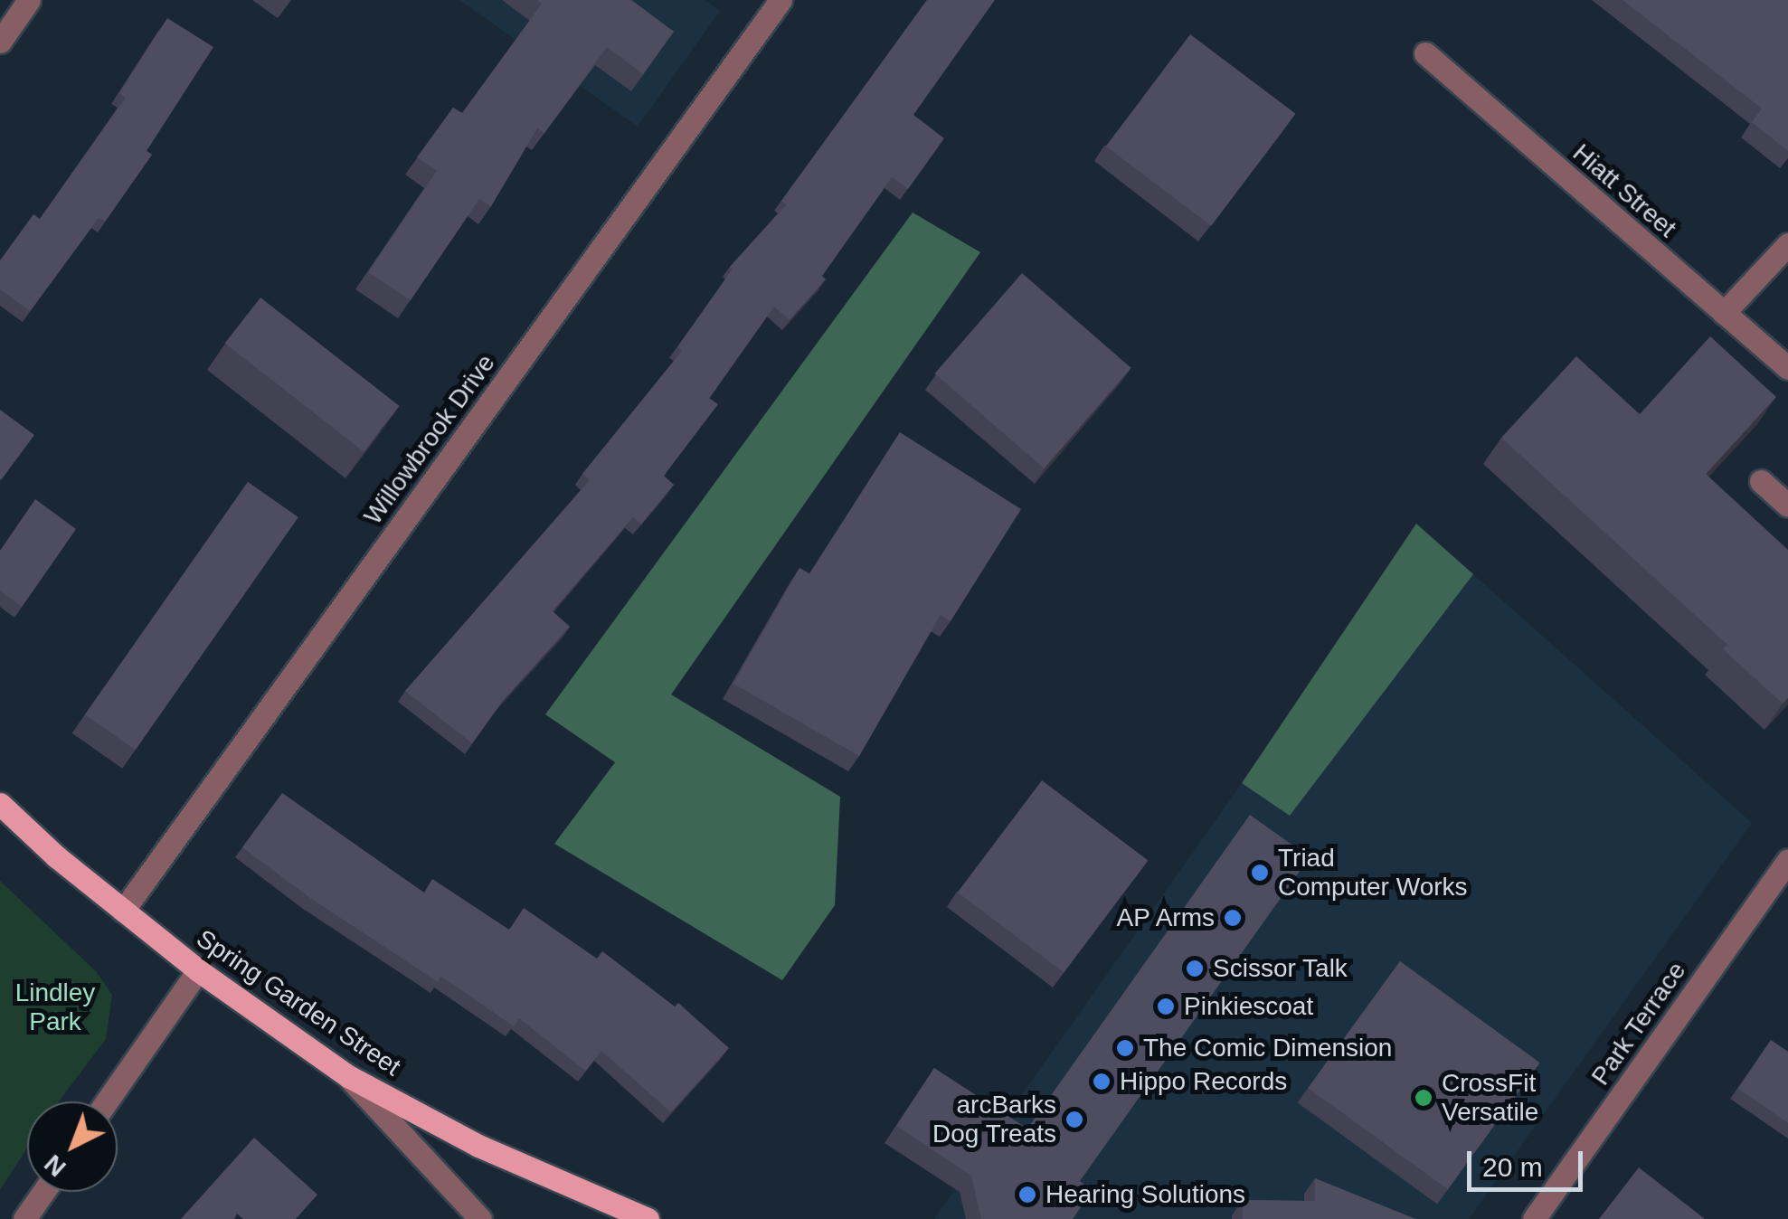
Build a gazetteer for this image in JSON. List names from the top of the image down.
{
  "streets": {
    "main road": ["Spring Garden Street"],
    "street": ["Hiatt Street", "Willowbrook Drive", "Park Terrace"]
  },
  "crossings": [
    ["Willowbrook Drive", "Spring Garden Street"]
  ],
  "parks": ["Lindley Park"],
  "places": [
    "Triad Computer Works",
    "AP Arms",
    "Scissor Talk",
    "Pinkiescoat",
    "The Comic Dimension",
    "Hippo Records",
    "CrossFit Versatile",
    "arcBarks Dog Treats",
    "Hearing Solutions"
  ],
  "scale_bar": "20 m",
  "north": "bottom left"
}
